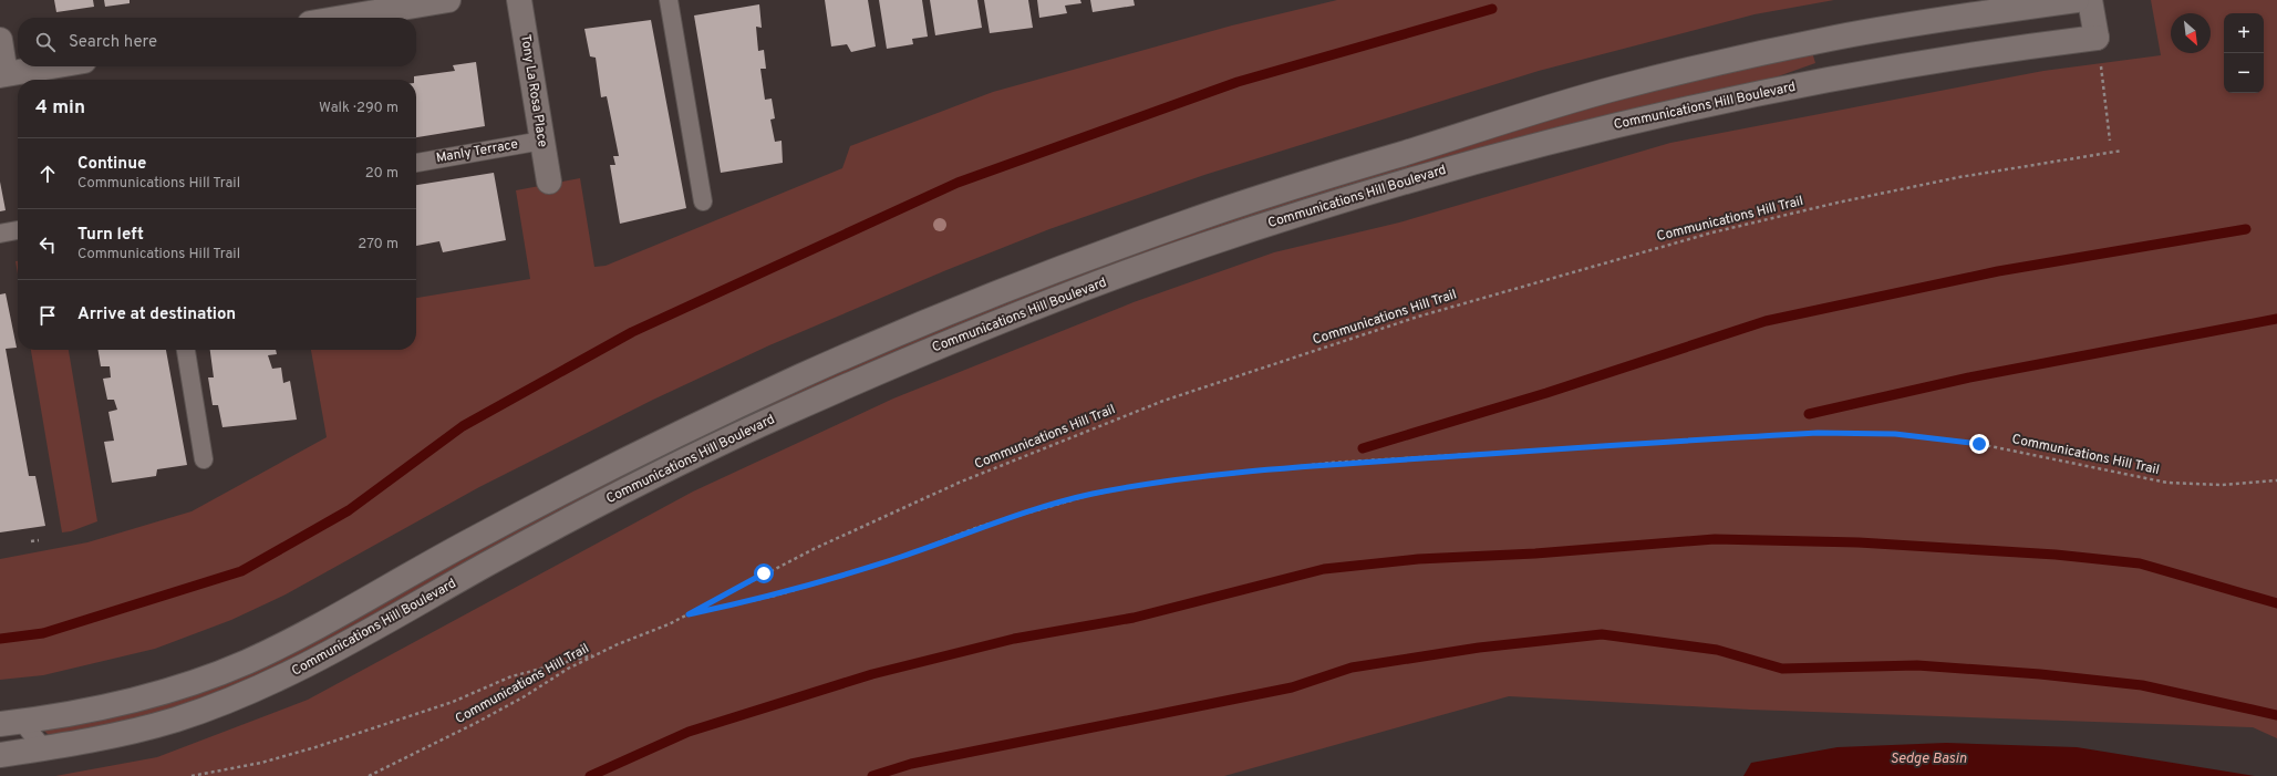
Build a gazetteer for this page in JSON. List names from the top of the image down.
{
  "streets": {
    "street": ["Tony La Rosa Place", "Communications Hill Boulevard"],
    "lane": ["Manly Terrace"],
    "path": ["Communications Hill Trail"]
  },
  "crossings": [
    ["Tony La Rosa Place", "Manly Terrace"]
  ],
  "water": ["Sedge Basin"],
  "north": "bottom right",
  "page": {
    "map_buttons": ["+", "−"],
    "search": "Search here",
    "heading": ["4 min", "Walk · 290 m"],
    "list": [
      ["Continue", "Communications Hill Trail", "20 m"],
      ["Turn left", "Communications Hill Trail", "270 m"],
      "Arrive at destination"
    ]
  }
}
